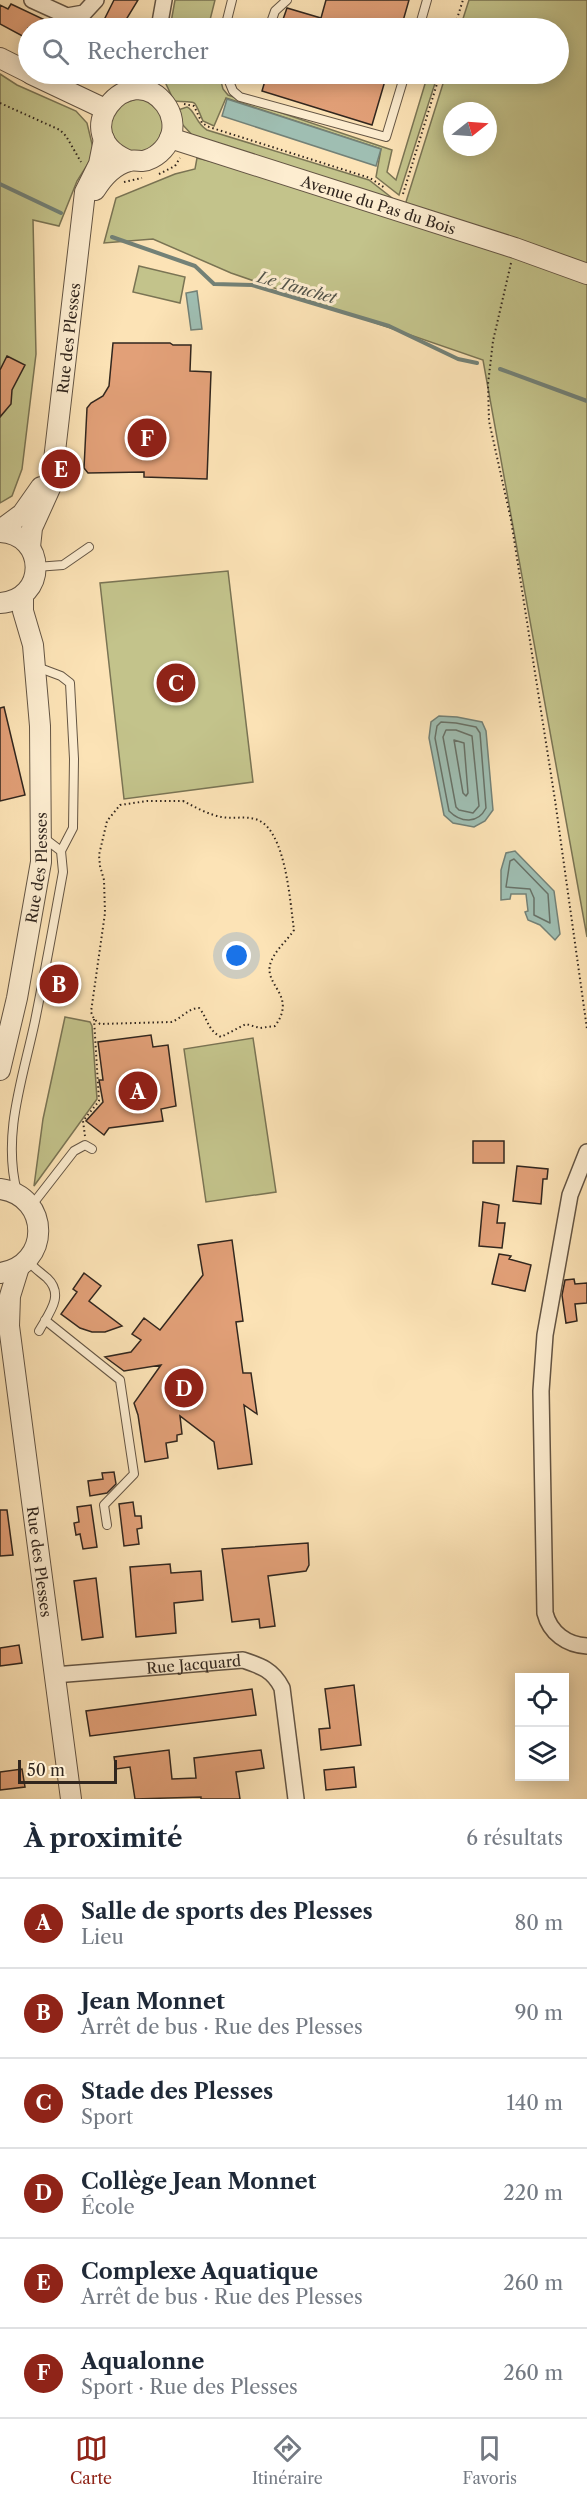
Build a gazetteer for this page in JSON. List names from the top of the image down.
{
  "streets": {
    "street": ["Avenue du Pas du Bois", "Rue des Plesses", "Rue Jacquard"]
  },
  "crossings": [
    ["Rue des Plesses", "Rue Jacquard"]
  ],
  "water": ["Le Tanchet"],
  "scale_bar": "50 m",
  "north": "right",
  "page": {
    "search": "Rechercher",
    "pins": [
      "F",
      "E",
      "C",
      "B",
      "A",
      "D"
    ],
    "scale": "50 m",
    "heading": ["À proximité", "6 résultats"],
    "list": [
      {
        "mark": "A",
        "name": "Salle de sports des Plesses",
        "note": "Lieu",
        "value": "80 m"
      },
      {
        "mark": "B",
        "name": "Jean Monnet",
        "note": "Arrêt de bus · Rue des Plesses",
        "value": "90 m"
      },
      {
        "mark": "C",
        "name": "Stade des Plesses",
        "note": "Sport",
        "value": "140 m"
      },
      {
        "mark": "D",
        "name": "Collège Jean Monnet",
        "note": "École",
        "value": "220 m"
      },
      {
        "mark": "E",
        "name": "Complexe Aquatique",
        "note": "Arrêt de bus · Rue des Plesses",
        "value": "260 m"
      },
      {
        "mark": "F",
        "name": "Aqualonne",
        "note": "Sport · Rue des Plesses",
        "value": "260 m"
      }
    ],
    "nav": ["Carte", "Itinéraire", "Favoris"]
  }
}
